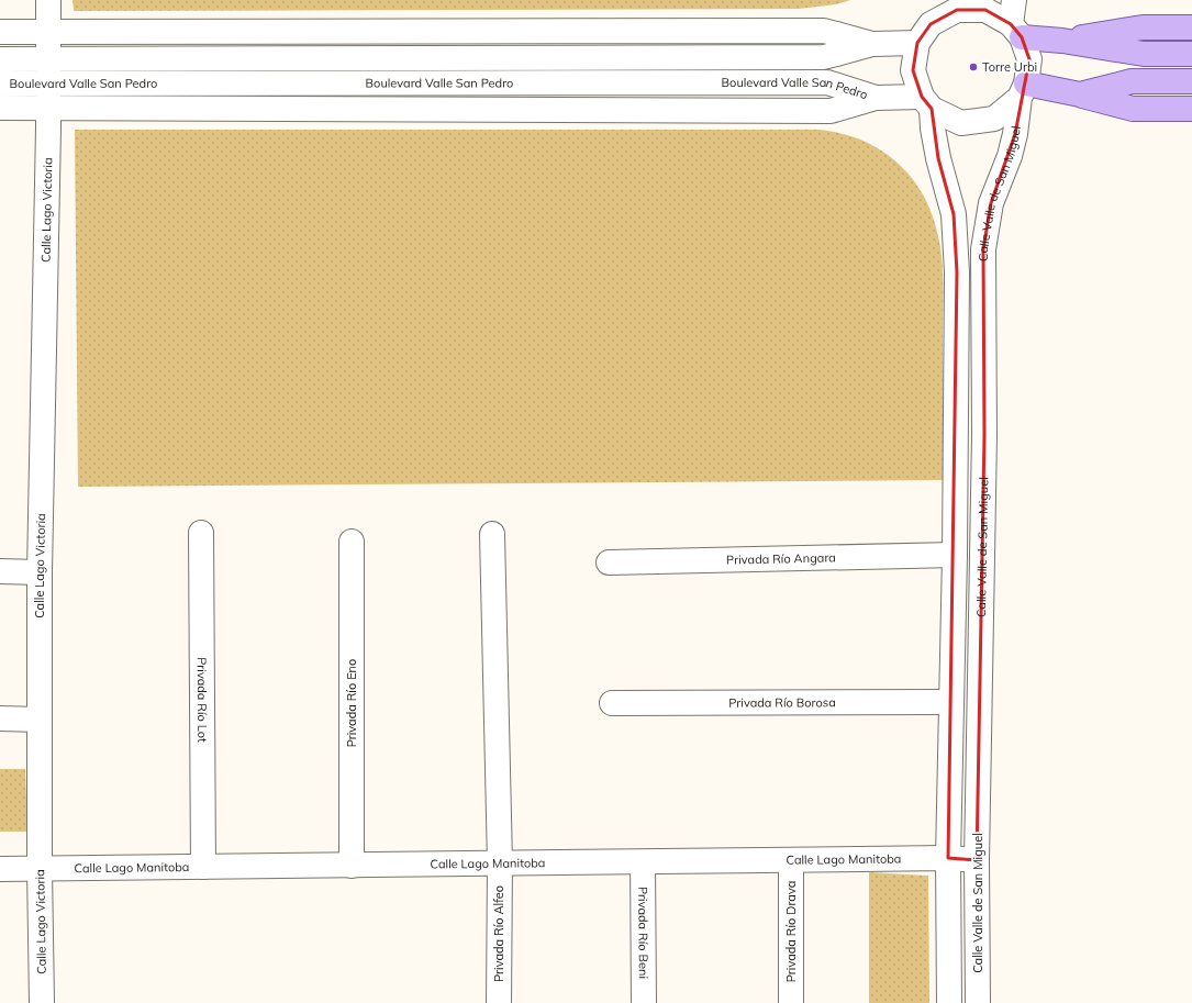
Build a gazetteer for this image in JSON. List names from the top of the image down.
{
  "streets": {
    "street": [
      "Boulevard Valle San Pedro",
      "Calle Valle de San Miguel",
      "Calle Lago Victoria",
      "Privada Río Angara",
      "Privada Río Lot",
      "Privada Río Eno",
      "Privada Río Borosa",
      "Calle Lago Manitoba",
      "Privada Río Drava",
      "Privada Río Beni",
      "Privada Río Alfeo"
    ]
  },
  "crossings": [
    ["Boulevard Valle San Pedro", "Calle Valle de San Miguel"],
    ["Boulevard Valle San Pedro", "Calle Lago Victoria"],
    ["Calle Valle de San Miguel", "Calle Lago Manitoba"],
    ["Calle Lago Victoria", "Calle Lago Manitoba"],
    ["Privada Río Lot", "Calle Lago Manitoba"],
    ["Privada Río Eno", "Calle Lago Manitoba"],
    ["Calle Lago Manitoba", "Privada Río Drava"],
    ["Calle Lago Manitoba", "Privada Río Beni"],
    ["Calle Lago Manitoba", "Privada Río Alfeo"]
  ],
  "places": ["Torre Urbi"]
}
